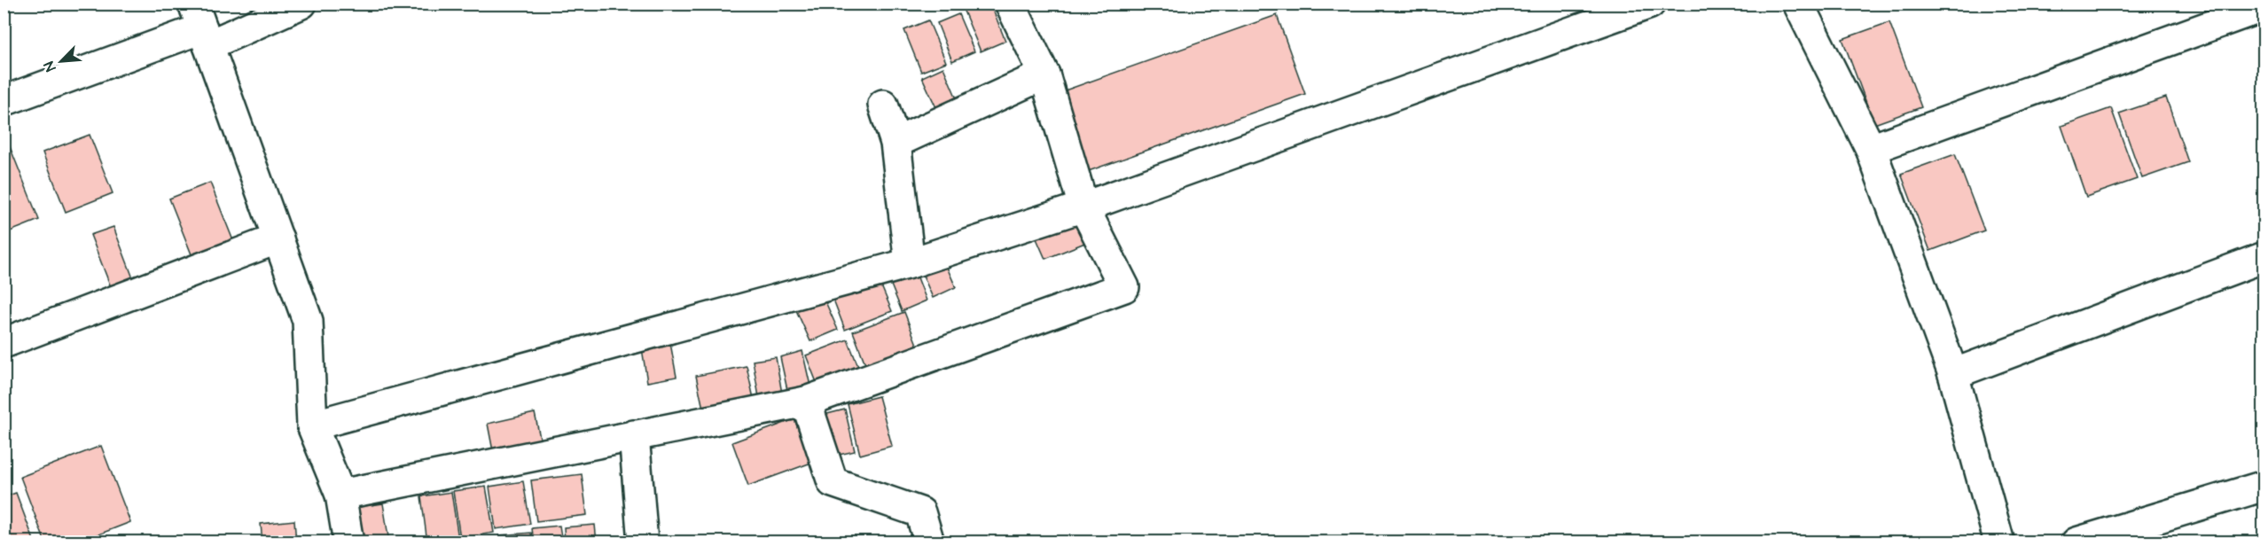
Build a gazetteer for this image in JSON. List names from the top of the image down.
{
  "north": "bottom left"
}
